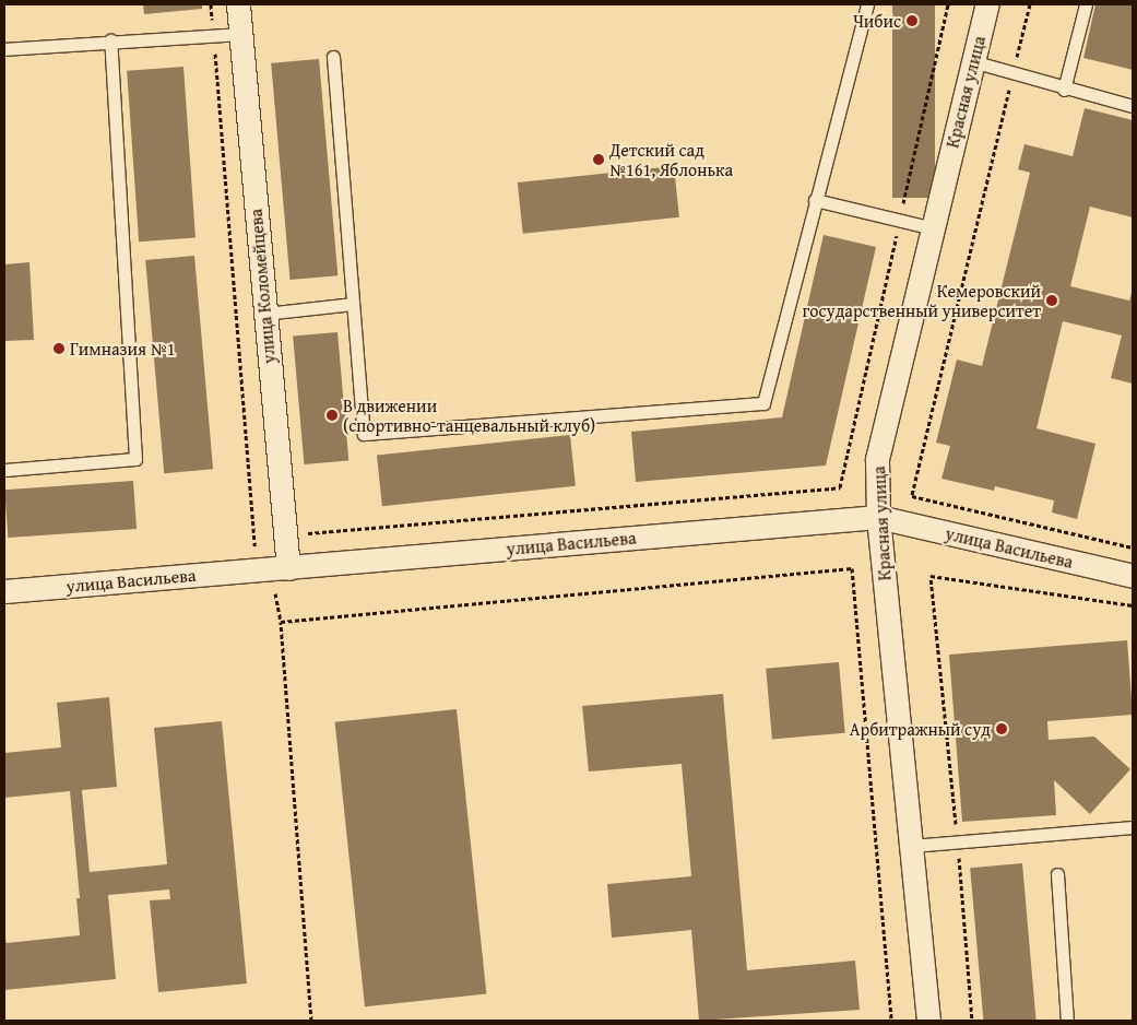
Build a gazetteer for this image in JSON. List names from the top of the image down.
{
  "streets": {
    "street": ["Красная улица", "улица Коломейцева", "улица Васильева"]
  },
  "crossings": [
    ["Красная улица", "улица Васильева"],
    ["улица Коломейцева", "улица Васильева"]
  ],
  "places": [
    "Чибис",
    "Детский сад №161, Яблонька",
    "Кемеровский государственный университет",
    "Гимназия №1",
    "В движении (спортивно-танцевальный клуб)",
    "Арбитражный суд"
  ]
}
